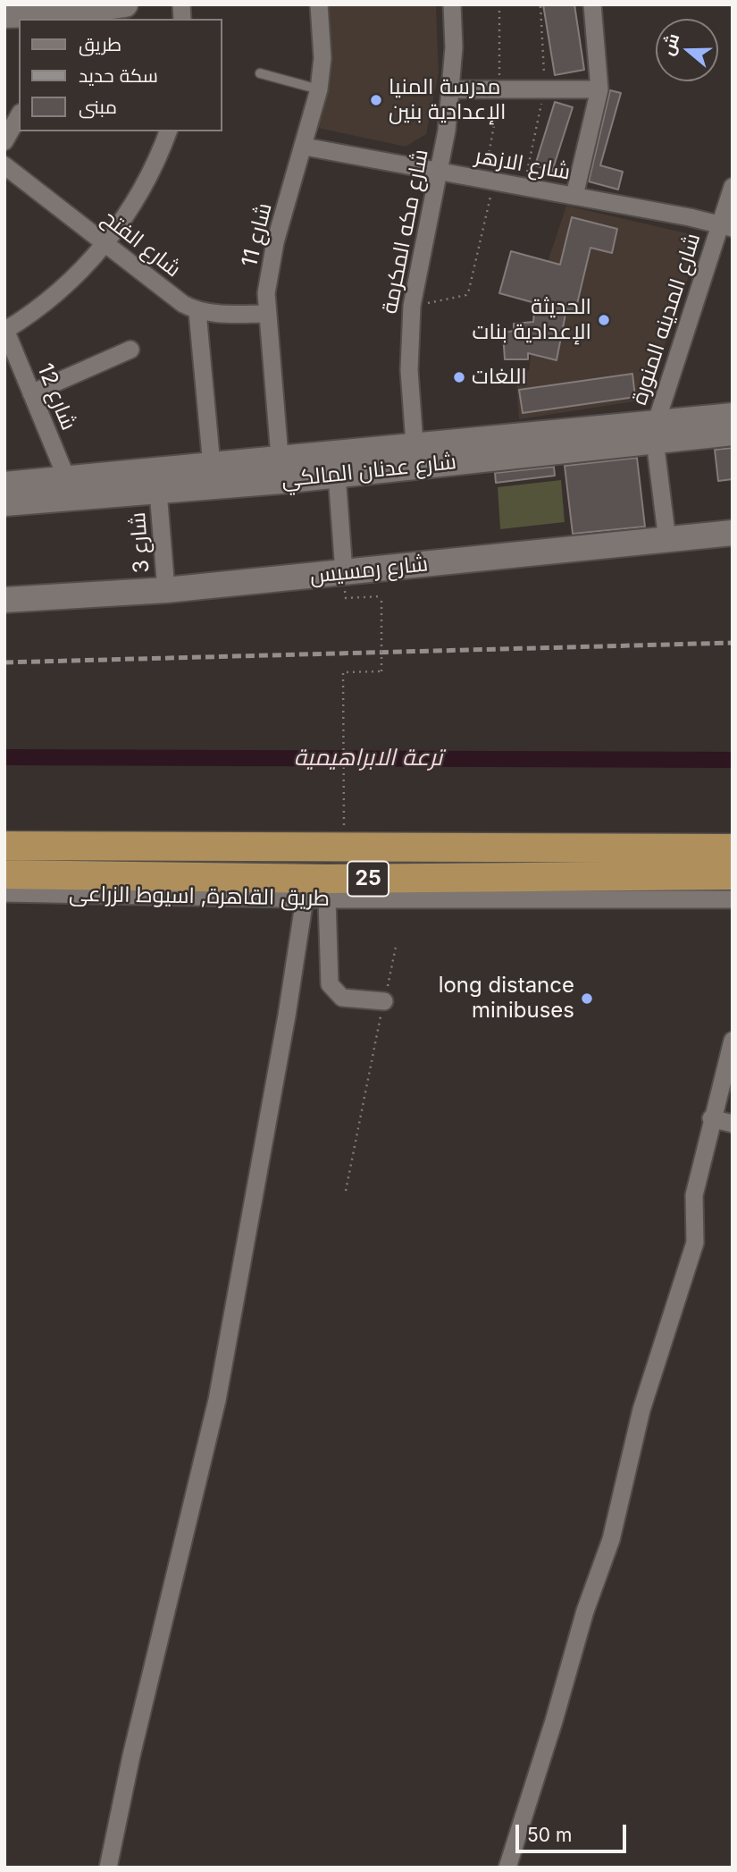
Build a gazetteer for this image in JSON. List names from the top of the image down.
{
  "streets": {
    "highway": ["25", "طريق القاهرة, اسيوط الزراعى"],
    "main road": ["شارع عدنان المالكي", "شارع رمسيس"],
    "street": [
      "شارع الازهر",
      "شارع مكه المكرمة",
      "شارع 11",
      "شارع الفتح",
      "شارع المدينه المنورة",
      "شارع 12",
      "شارع 3"
    ]
  },
  "crossings": [
    ["شارع الازهر", "شارع مكه المكرمة"],
    ["شارع الازهر", "شارع 11"],
    ["شارع الازهر", "شارع المدينه المنورة"],
    ["شارع مكه المكرمة", "شارع عدنان المالكي"],
    ["شارع 11", "شارع عدنان المالكي"],
    ["شارع المدينه المنورة", "شارع عدنان المالكي"],
    ["شارع المدينه المنورة", "شارع رمسيس"],
    ["شارع 12", "شارع عدنان المالكي"],
    ["شارع عدنان المالكي", "شارع 3"],
    ["شارع 3", "شارع رمسيس"]
  ],
  "water": ["ترعة الابراهيمية"],
  "places": [
    "مدرسة المنيا الإعدادية بنين",
    "الحديثة الإعدادية بنات",
    "اللغات",
    "long distance minibuses"
  ],
  "legend": ["طريق", "سكة حديد", "مبنى"],
  "scale_bar": "50 m",
  "north": "left"
}
